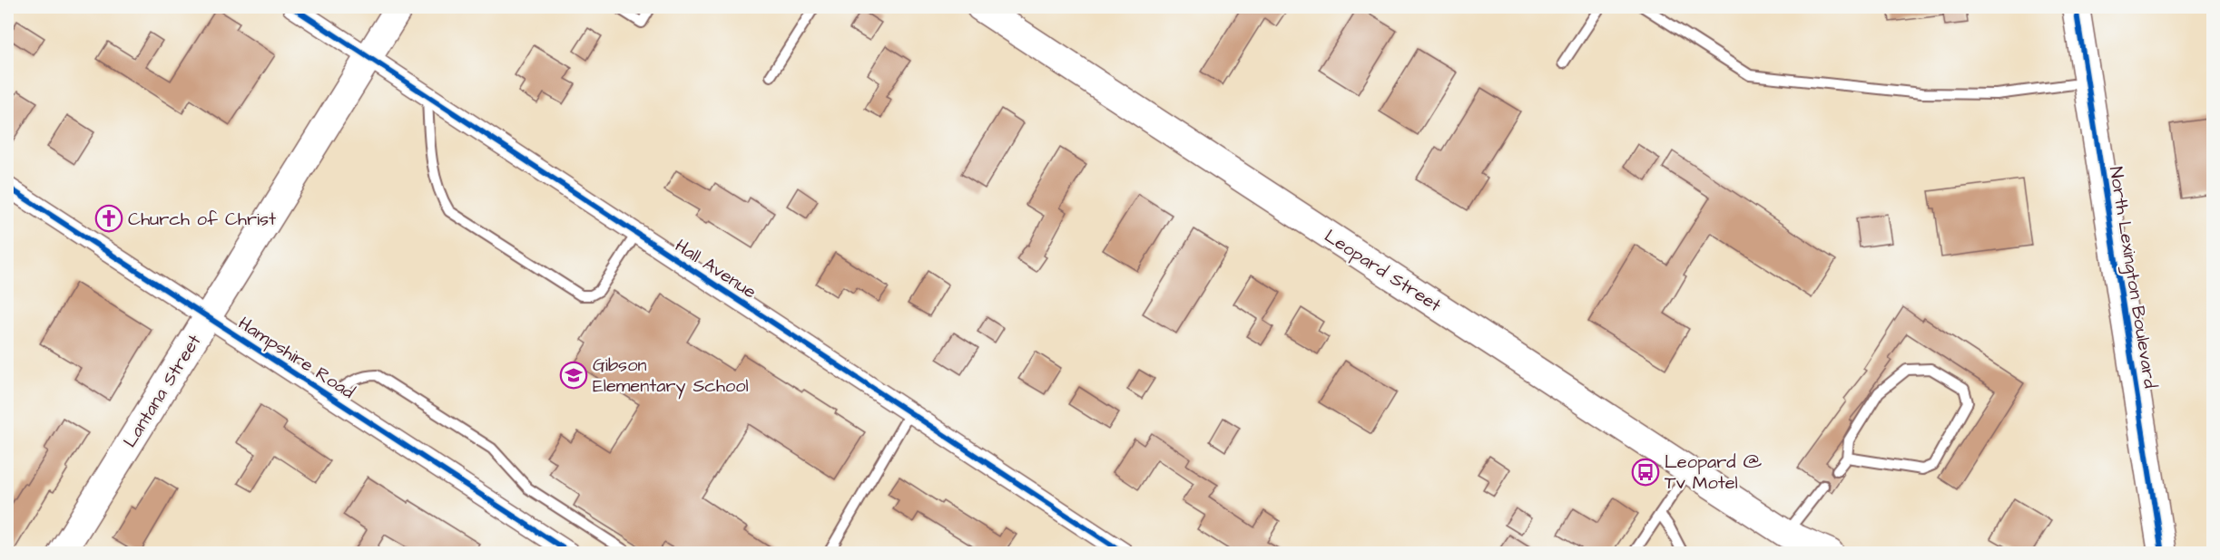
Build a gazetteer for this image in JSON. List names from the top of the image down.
{
  "streets": {
    "street": [
      "Hall Avenue",
      "Leopard Street",
      "North Lexington Boulevard",
      "Hampshire Road",
      "Lantana Street"
    ]
  },
  "crossings": [
    ["Hall Avenue", "Lantana Street"],
    ["Hampshire Road", "Lantana Street"]
  ],
  "places": {
    "church": ["Church of Christ"],
    "school or university": ["Gibson Elementary School"],
    "bus stop": ["Leopard @ Tv Motel"]
  }
}
